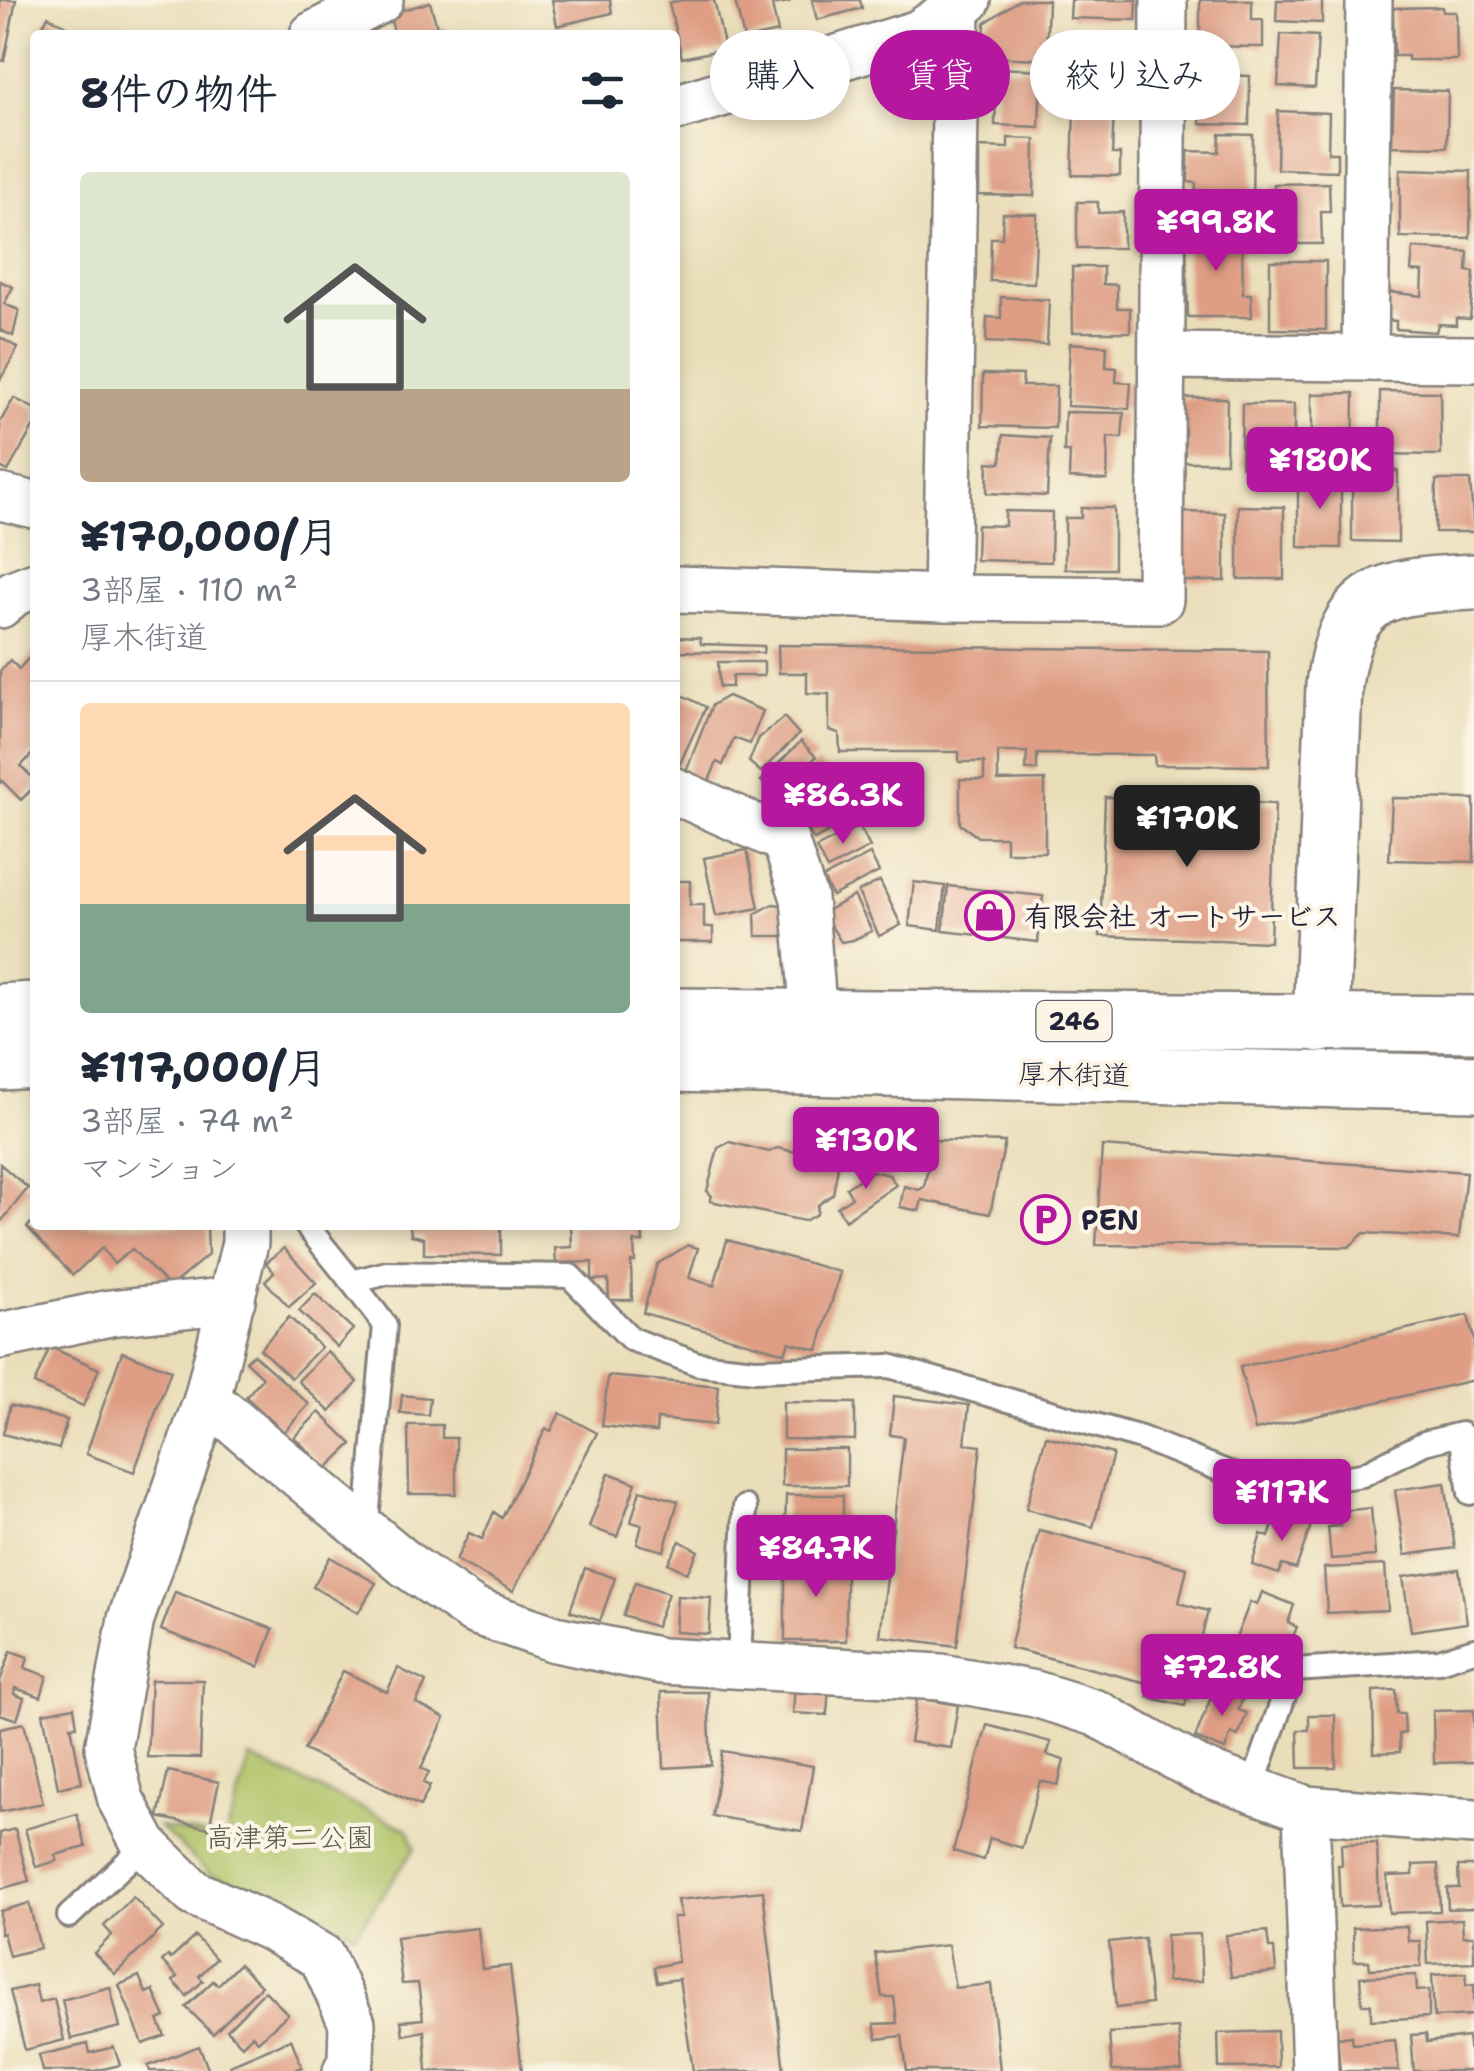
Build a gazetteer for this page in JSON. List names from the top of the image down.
{
  "streets": {
    "main road": ["246", "厚木街道"]
  },
  "crossings": [
    ["246", "厚木街道"]
  ],
  "parks": ["高津第二公園"],
  "places": {
    "shop": ["有限会社 オートサービス"],
    "parking": ["PEN"]
  },
  "page": {
    "chip": ["購入", "賃貸", "絞り込み"],
    "heading": "8件の物件",
    "list": [
      {
        "name": "¥170,000/月",
        "note": "3部屋 · 110 m² · 厚木街道"
      },
      {
        "name": "¥117,000/月",
        "note": "3部屋 · 74 m² · マンション"
      }
    ],
    "price": [
      "¥99.8K",
      "¥180K",
      "¥86.3K",
      "¥170K",
      "¥130K",
      "¥117K",
      "¥84.7K",
      "¥72.8K"
    ]
  }
}
